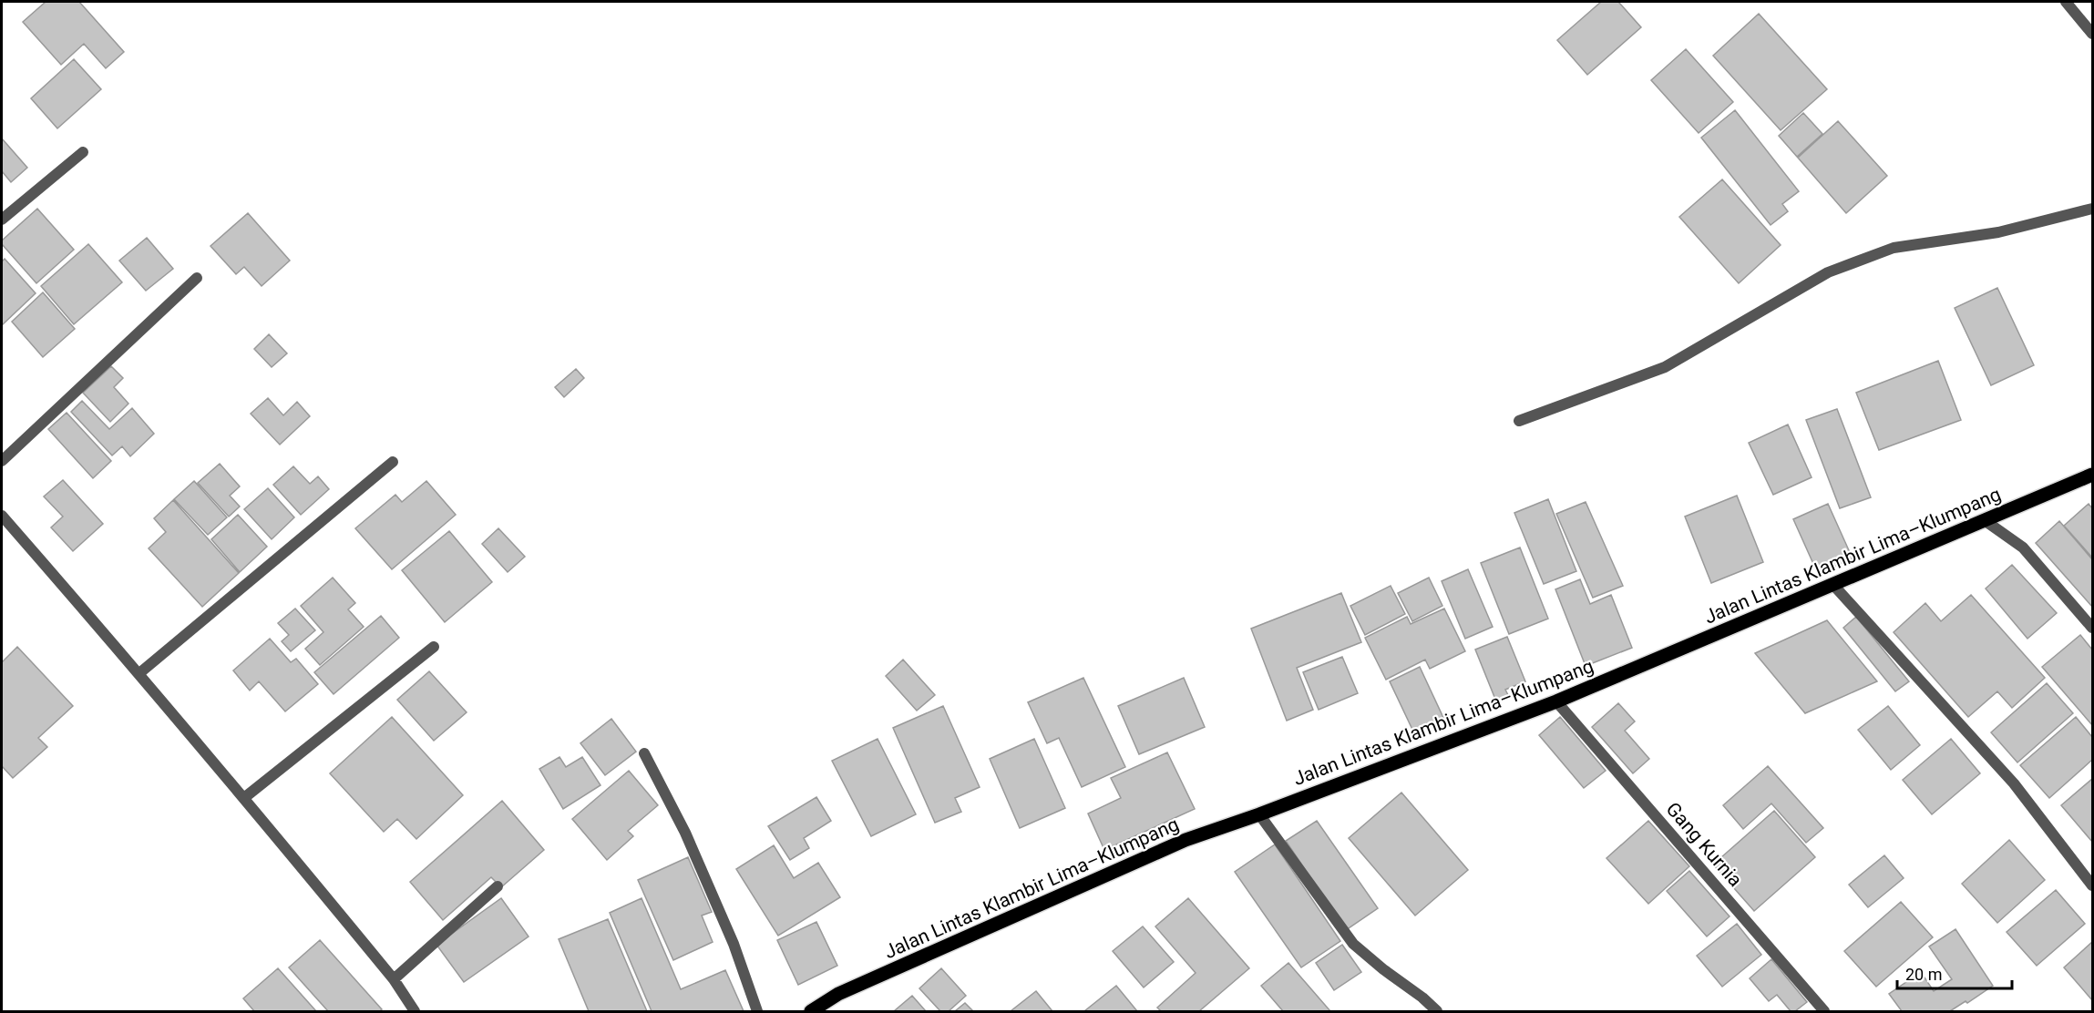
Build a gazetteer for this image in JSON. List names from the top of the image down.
{
  "streets": {
    "main road": ["Jalan Lintas Klambir Lima–Klumpang"],
    "street": ["Gang Kurnia"]
  },
  "crossings": [
    ["Jalan Lintas Klambir Lima–Klumpang", "Gang Kurnia"]
  ],
  "scale_bar": "20 m"
}
